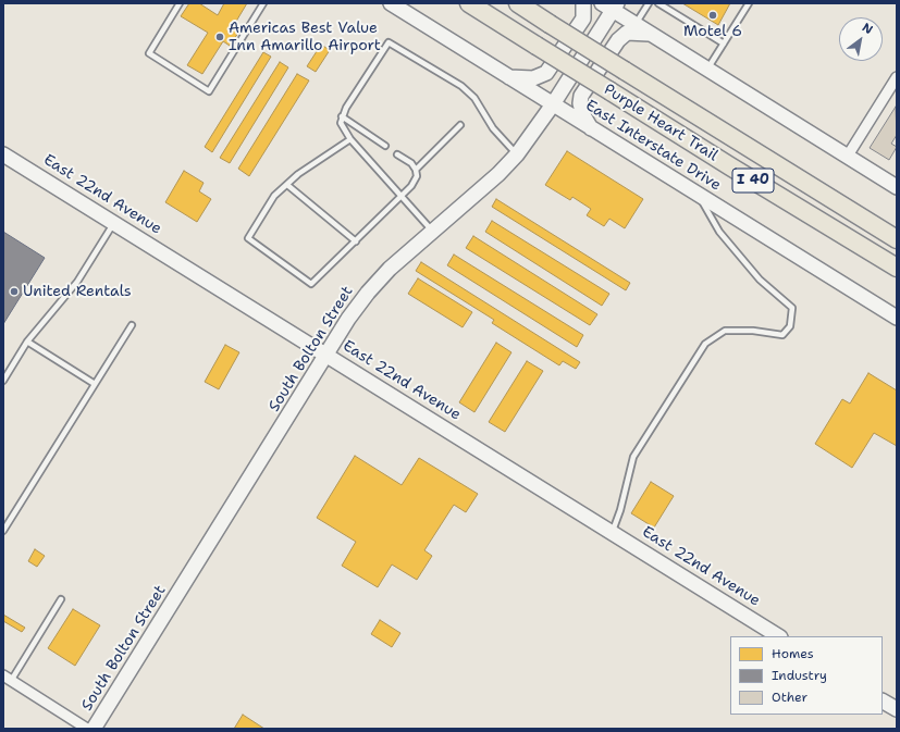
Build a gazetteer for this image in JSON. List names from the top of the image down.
{
  "streets": {
    "highway": ["Purple Heart Trail", "I 40"],
    "street": ["East Interstate Drive", "East 22nd Avenue", "South Bolton Street"]
  },
  "crossings": [
    ["East Interstate Drive", "South Bolton Street"],
    ["East 22nd Avenue", "South Bolton Street"]
  ],
  "places": ["Motel 6", "Americas Best Value Inn Amarillo Airport", "United Rentals"],
  "legend": ["Homes", "Industry", "Other"],
  "north": "top right"
}
